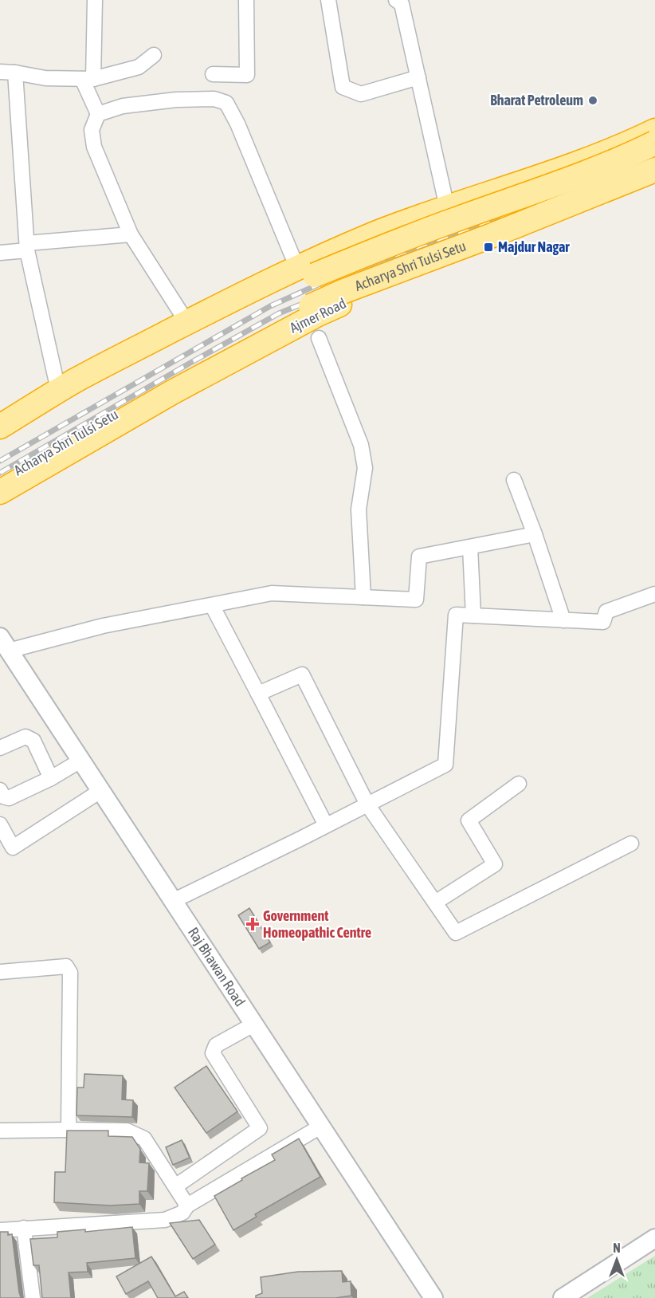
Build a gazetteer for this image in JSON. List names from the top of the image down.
{
  "streets": {
    "highway": ["Acharya Shri Tulsi Setu", "Ajmer Road"],
    "street": ["Raj Bhawan Road"]
  },
  "places": {
    "other": ["Bharat Petroleum"],
    "transit": ["Majdur Nagar"],
    "health": ["Government Homeopathic Centre"]
  },
  "north": "top"
}
